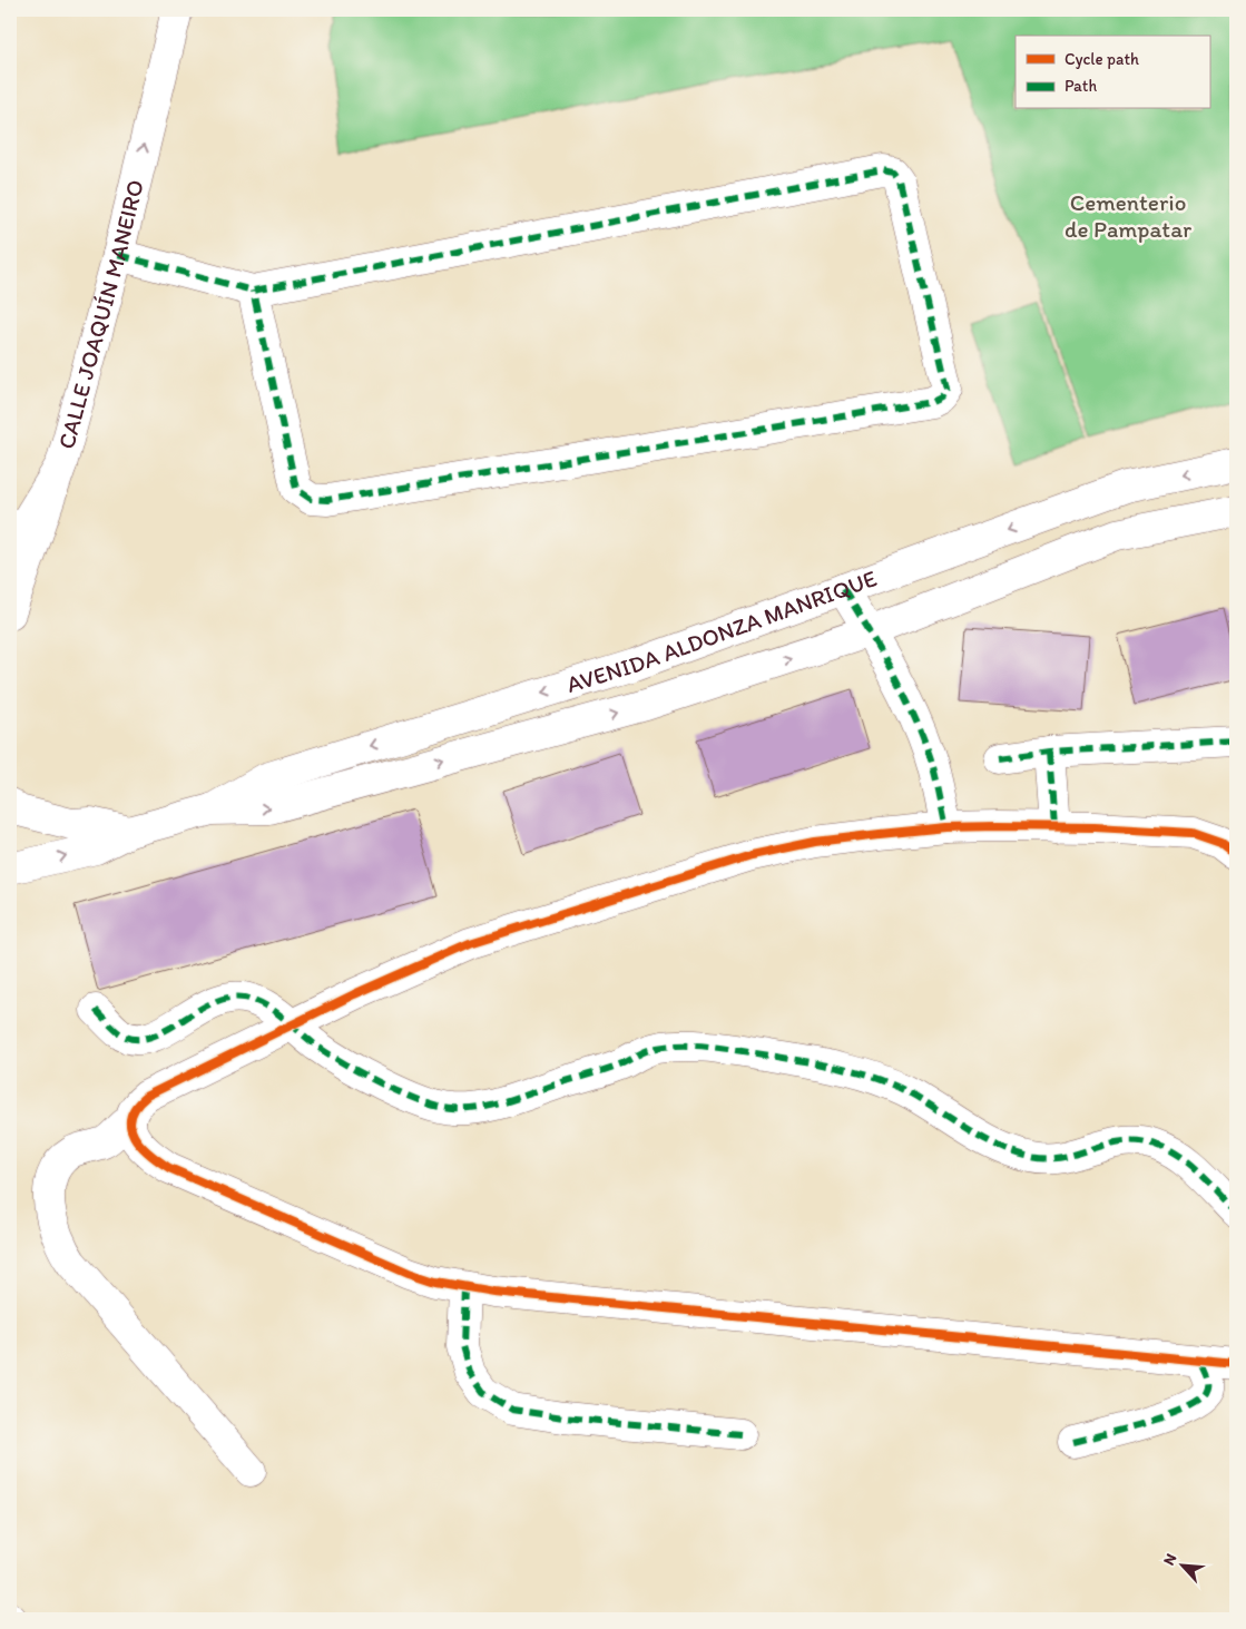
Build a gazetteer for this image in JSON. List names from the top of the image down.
{
  "streets": {
    "street": ["CALLE JOAQUÍN MANEIRO", "AVENIDA ALDONZA MANRIQUE"]
  },
  "one_way": ["CALLE JOAQUÍN MANEIRO"],
  "parks": ["Cementerio de Pampatar"],
  "legend": ["Cycle path", "Path"],
  "north": "top left"
}
